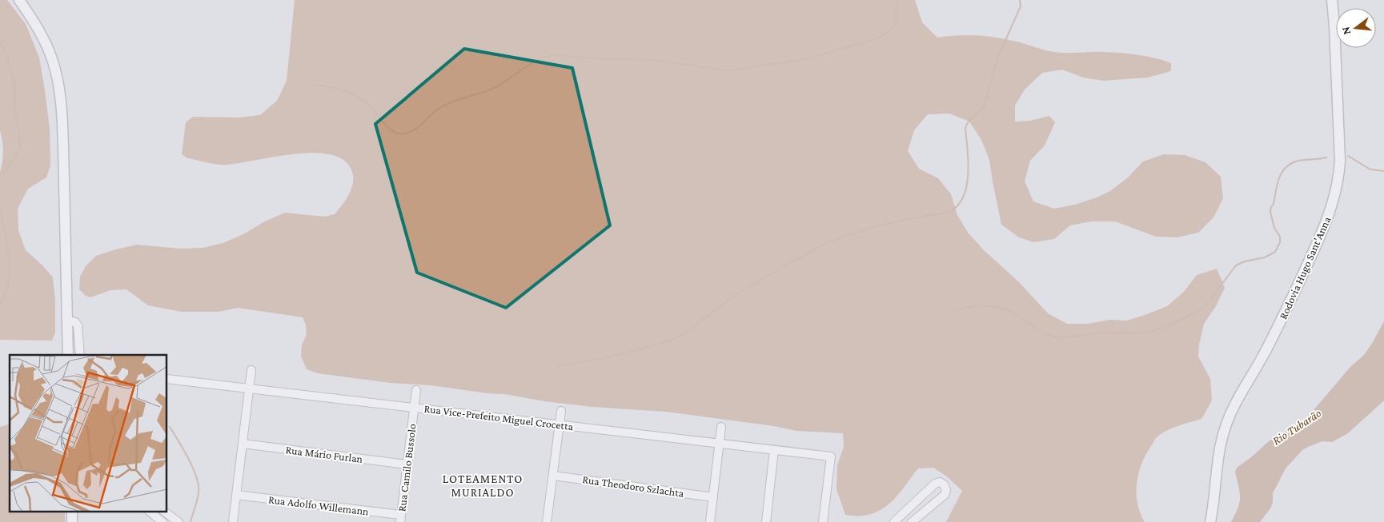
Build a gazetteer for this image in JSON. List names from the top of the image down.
{
  "streets": {
    "main road": ["Rodovia Hugo Sant'Anna"],
    "street": [
      "Rua Vice-Prefeito Miguel Crocetta",
      "Rua Mário Furlan",
      "Rua Camilo Bussolo",
      "Rua Theodoro Szlachta",
      "Rua Adolfo Willemann"
    ]
  },
  "crossings": [
    ["Rua Vice-Prefeito Miguel Crocetta", "Rua Camilo Bussolo"],
    ["Rua Mário Furlan", "Rua Camilo Bussolo"],
    ["Rua Camilo Bussolo", "Rua Adolfo Willemann"]
  ],
  "districts": ["LOTEAMENTO MURIALDO"],
  "water": ["Rio Tubarão"],
  "north": "left"
}
